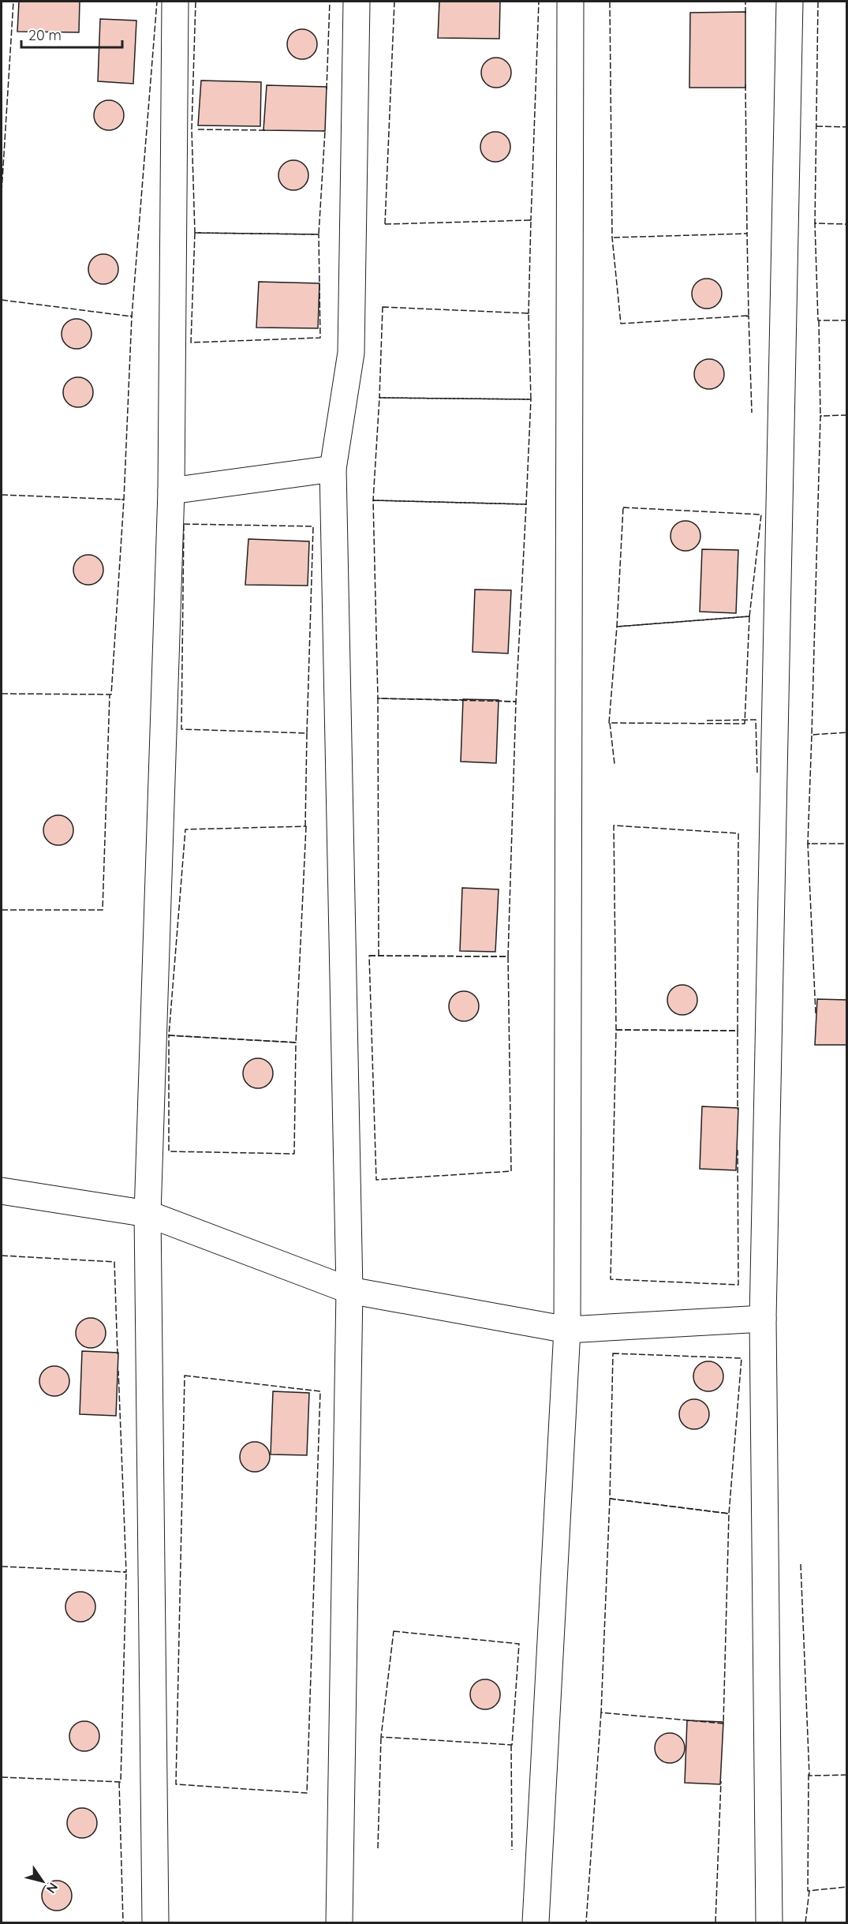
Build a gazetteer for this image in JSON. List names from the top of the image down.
{
  "scale_bar": "20 m",
  "north": "bottom right"
}
